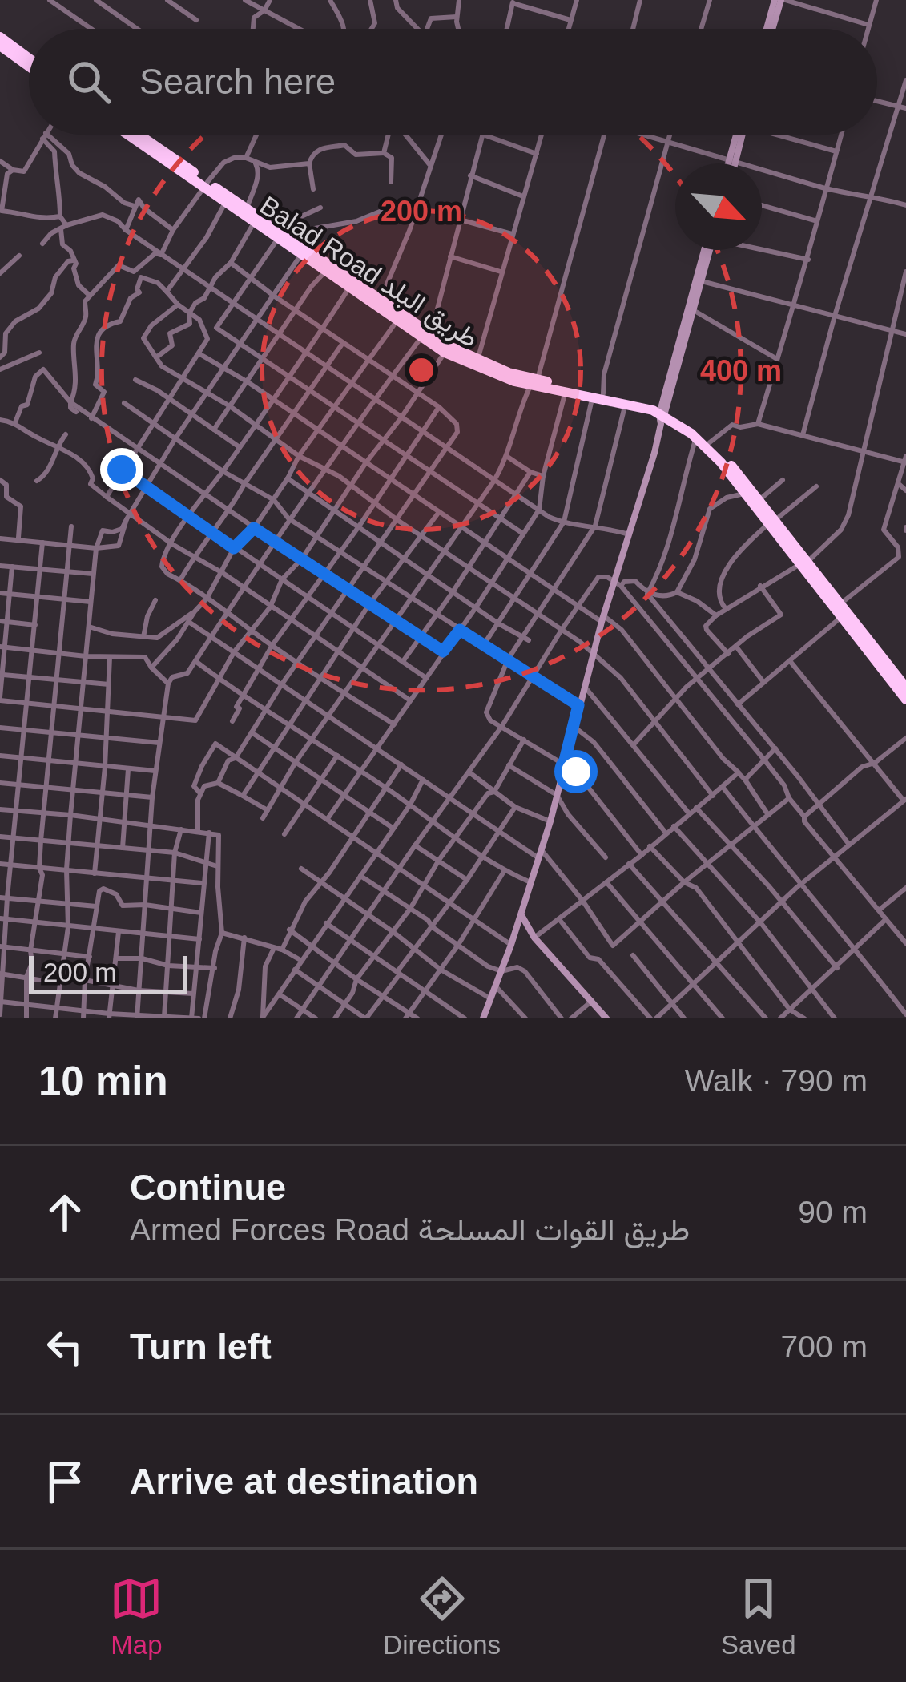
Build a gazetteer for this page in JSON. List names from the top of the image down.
{
  "streets": {
    "highway": ["Balad Road طريق البلد"]
  },
  "scale_bar": "200 m",
  "north": "bottom right",
  "page": {
    "search": "Search here",
    "scale": "200 m",
    "heading": ["10 min", "Walk · 790 m"],
    "list": [
      ["Continue", "Armed Forces Road طريق القوات المسلحة", "90 m"],
      ["Turn left", "700 m"],
      "Arrive at destination"
    ],
    "nav": ["Map", "Directions", "Saved"]
  },
  "rings": ["200 m", "400 m"]
}
